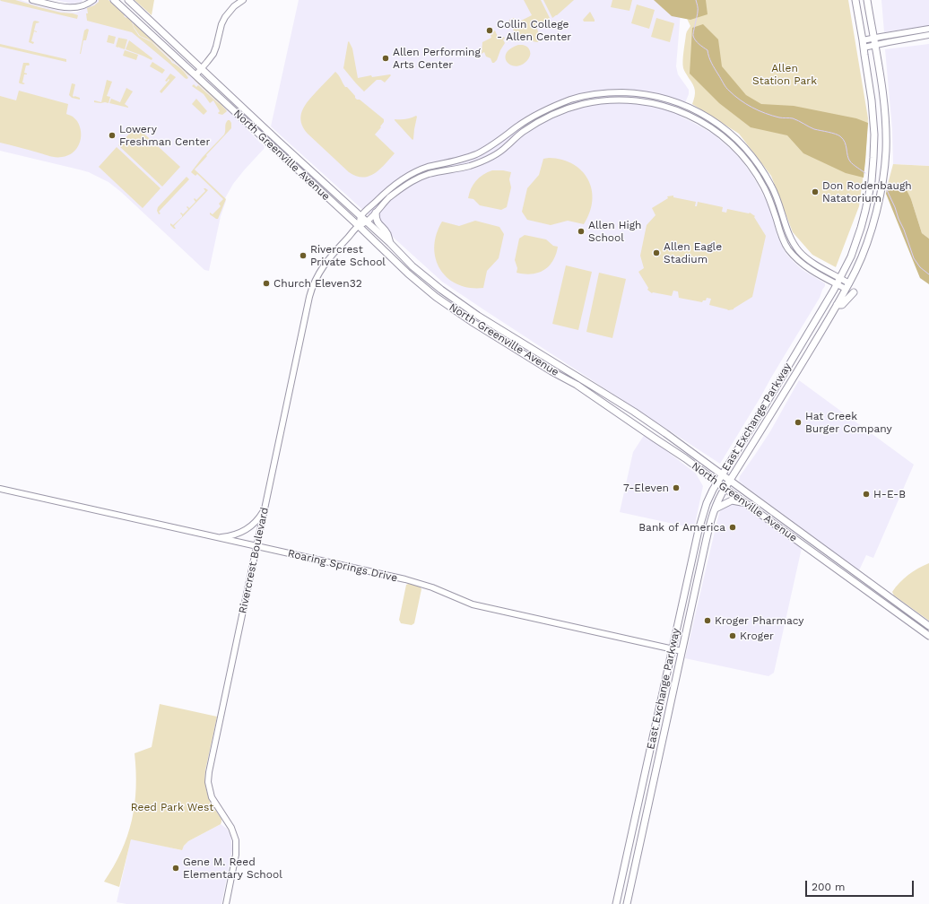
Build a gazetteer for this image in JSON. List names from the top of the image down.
{
  "streets": {
    "main road": ["North Greenville Avenue", "East Exchange Parkway"],
    "street": ["Rivercrest Boulevard", "Roaring Springs Drive"]
  },
  "crossings": [
    ["North Greenville Avenue", "East Exchange Parkway"],
    ["North Greenville Avenue", "Rivercrest Boulevard"],
    ["East Exchange Parkway", "Rivercrest Boulevard"],
    ["East Exchange Parkway", "Roaring Springs Drive"],
    ["Rivercrest Boulevard", "Roaring Springs Drive"]
  ],
  "parks": ["Allen Station Park", "Reed Park West"],
  "places": [
    "Collin College - Allen Center",
    "Allen Performing Arts Center",
    "Lowery Freshman Center",
    "Don Rodenbaugh Natatorium",
    "Allen High School",
    "Allen Eagle Stadium",
    "Rivercrest Private School",
    "Church Eleven32",
    "Hat Creek Burger Company",
    "7-Eleven",
    "H-E-B",
    "Bank of America",
    "Kroger Pharmacy",
    "Kroger",
    "Gene M. Reed Elementary School"
  ],
  "scale_bar": "200 m"
}
